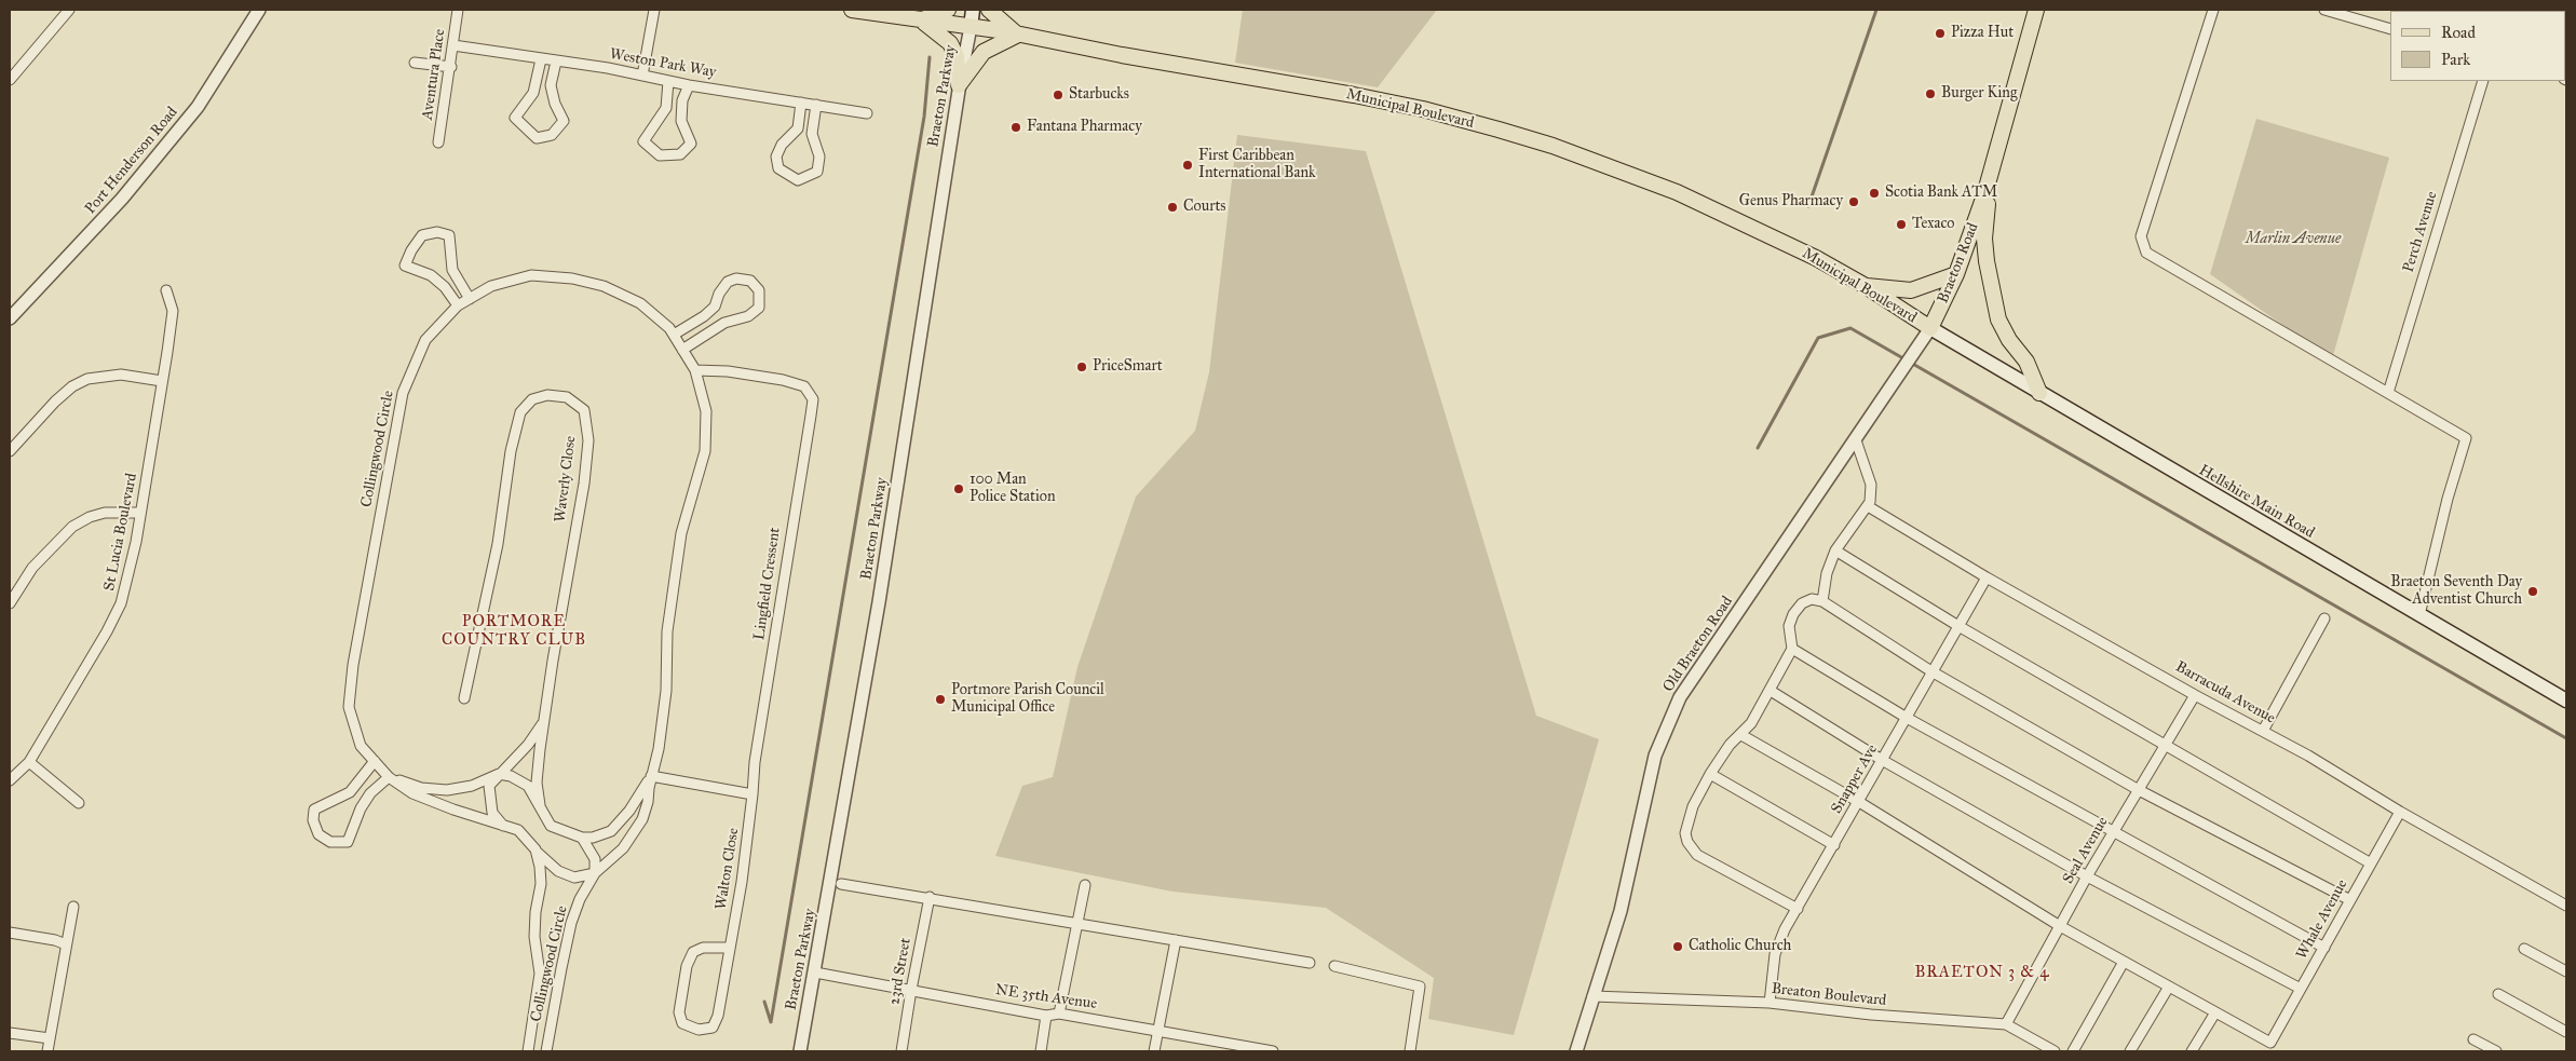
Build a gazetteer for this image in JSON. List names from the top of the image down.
{
  "streets": {
    "main road": [
      "Braeton Parkway",
      "Municipal Boulevard",
      "Braeton Road",
      "Hellshire Main Road"
    ],
    "street": [
      "Weston Park Way",
      "Aventura Place",
      "Port Henderson Road",
      "Perch Avenue",
      "Collingwood Circle",
      "Waverly Close",
      "St Lucia Boulevard",
      "Lingfield Cressent",
      "Old Braeton Road",
      "Barracuda Avenue",
      "Snapper Ave",
      "Seal Avenue",
      "Walton Close",
      "Whale Avenue",
      "23rd Street",
      "Breaton Boulevard",
      "NE 35th Avenue"
    ]
  },
  "crossings": [
    ["Weston Park Way", "Aventura Place"],
    ["Braeton Parkway", "Municipal Boulevard"],
    ["Braeton Parkway", "NE 35th Avenue"],
    ["Municipal Boulevard", "Braeton Road"],
    ["Municipal Boulevard", "Hellshire Main Road"],
    ["Municipal Boulevard", "Old Braeton Road"],
    ["Braeton Road", "Hellshire Main Road"],
    ["Braeton Road", "Old Braeton Road"],
    ["Collingwood Circle", "Lingfield Cressent"],
    ["Hellshire Main Road", "Old Braeton Road"],
    ["Lingfield Cressent", "Walton Close"],
    ["Old Braeton Road", "Breaton Boulevard"],
    ["Barracuda Avenue", "Snapper Ave"],
    ["Barracuda Avenue", "Seal Avenue"],
    ["Barracuda Avenue", "Whale Avenue"],
    ["Snapper Ave", "Breaton Boulevard"],
    ["Seal Avenue", "Breaton Boulevard"],
    ["23rd Street", "NE 35th Avenue"]
  ],
  "districts": ["PORTMORE COUNTRY CLUB", "BRAETON 3 & 4"],
  "parks": ["Marlin Avenue"],
  "places": [
    "Pizza Hut",
    "Burger King",
    "Starbucks",
    "Fantana Pharmacy",
    "First Caribbean International Bank",
    "Scotia Bank ATM",
    "Genus Pharmacy",
    "Courts",
    "Texaco",
    "PriceSmart",
    "100 Man Police Station",
    "Braeton Seventh Day Adventist Church",
    "Portmore Parish Council Municipal Office",
    "Catholic Church"
  ],
  "legend": ["Road", "Park"]
}
